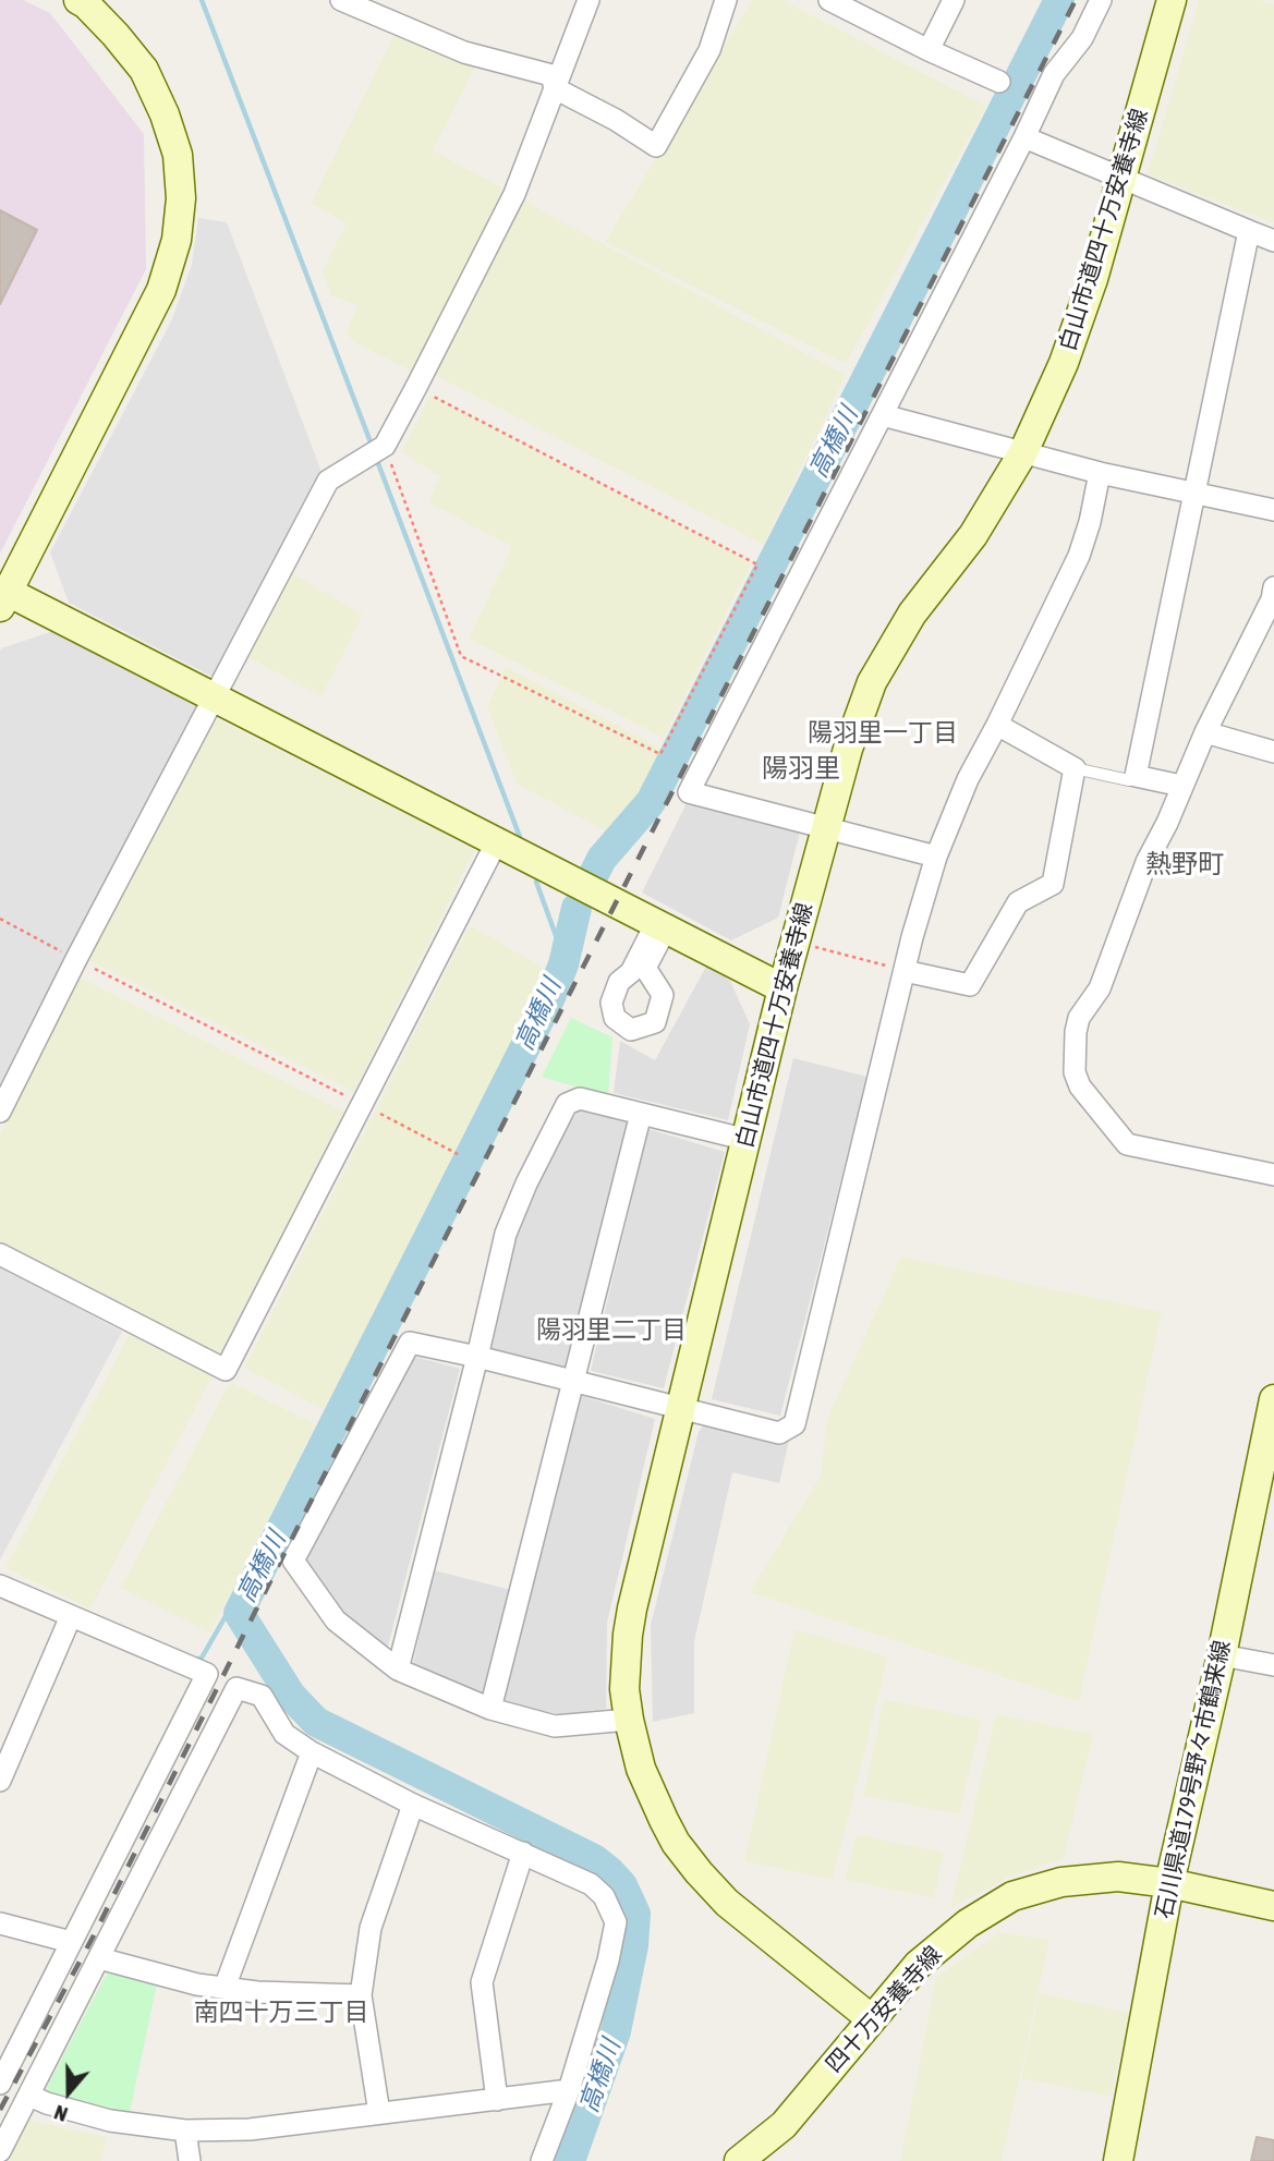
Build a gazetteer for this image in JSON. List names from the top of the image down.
{
  "streets": {
    "street": ["白山市道四十万安養寺線", "石川県道179号野々市鶴来線", "四十万安養寺線"]
  },
  "crossings": [
    ["白山市道四十万安養寺線", "四十万安養寺線"],
    ["石川県道179号野々市鶴来線", "四十万安養寺線"]
  ],
  "districts": [
    "陽羽里一丁目",
    "陽羽里",
    "熱野町",
    "陽羽里二丁目",
    "南四十万三丁目"
  ],
  "water": ["高橋川"],
  "north": "bottom"
}
